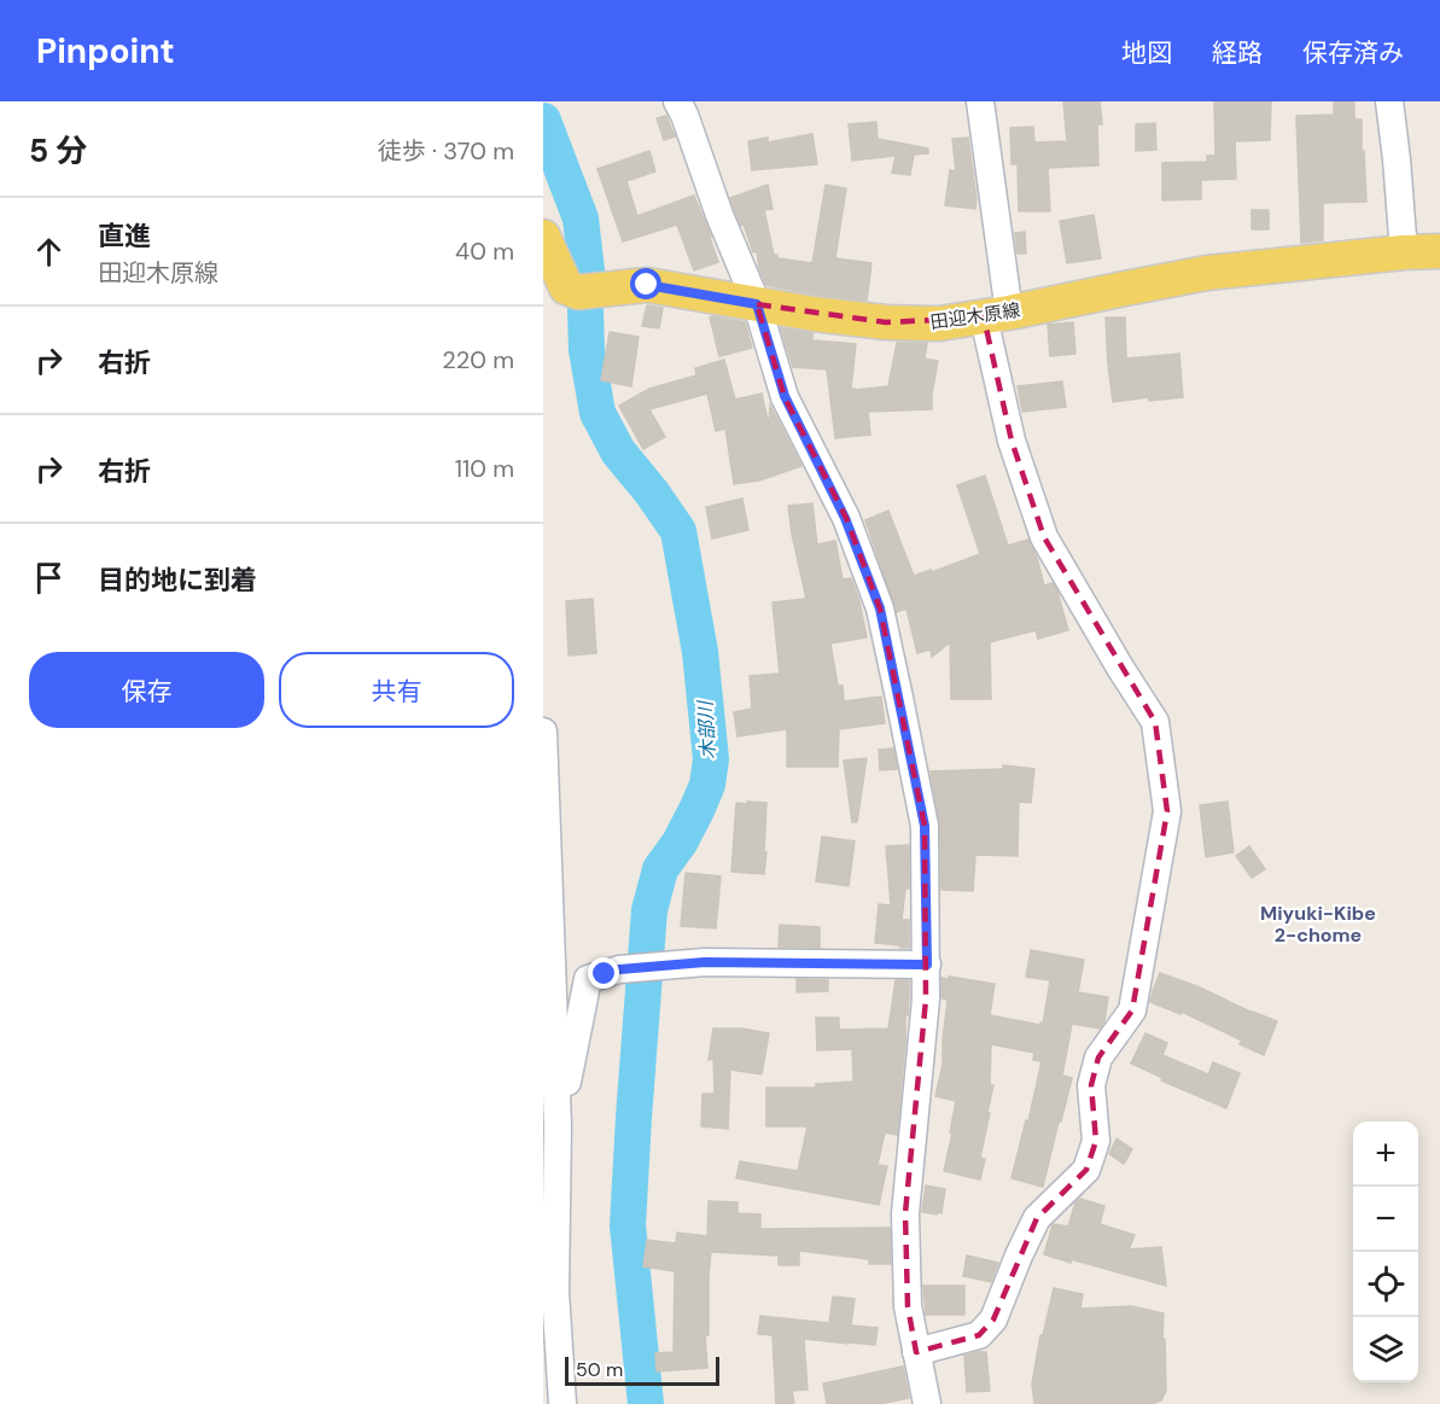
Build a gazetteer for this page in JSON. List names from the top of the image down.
{
  "streets": {
    "main road": ["田迎木原線"]
  },
  "districts": ["Miyuki-Kibe 2-chome"],
  "water": ["木部川"],
  "scale_bar": "50 m",
  "page": {
    "header": "Pinpoint",
    "nav": ["地図", "経路", "保存済み"],
    "heading": ["5 分", "徒歩 · 370 m"],
    "list": [
      ["直進", "田迎木原線", "40 m"],
      ["右折", "220 m"],
      ["右折", "110 m"],
      "目的地に到着"
    ],
    "buttons": ["保存", "共有"],
    "map_buttons": ["+", "−"],
    "scale": "50 m"
  }
}
